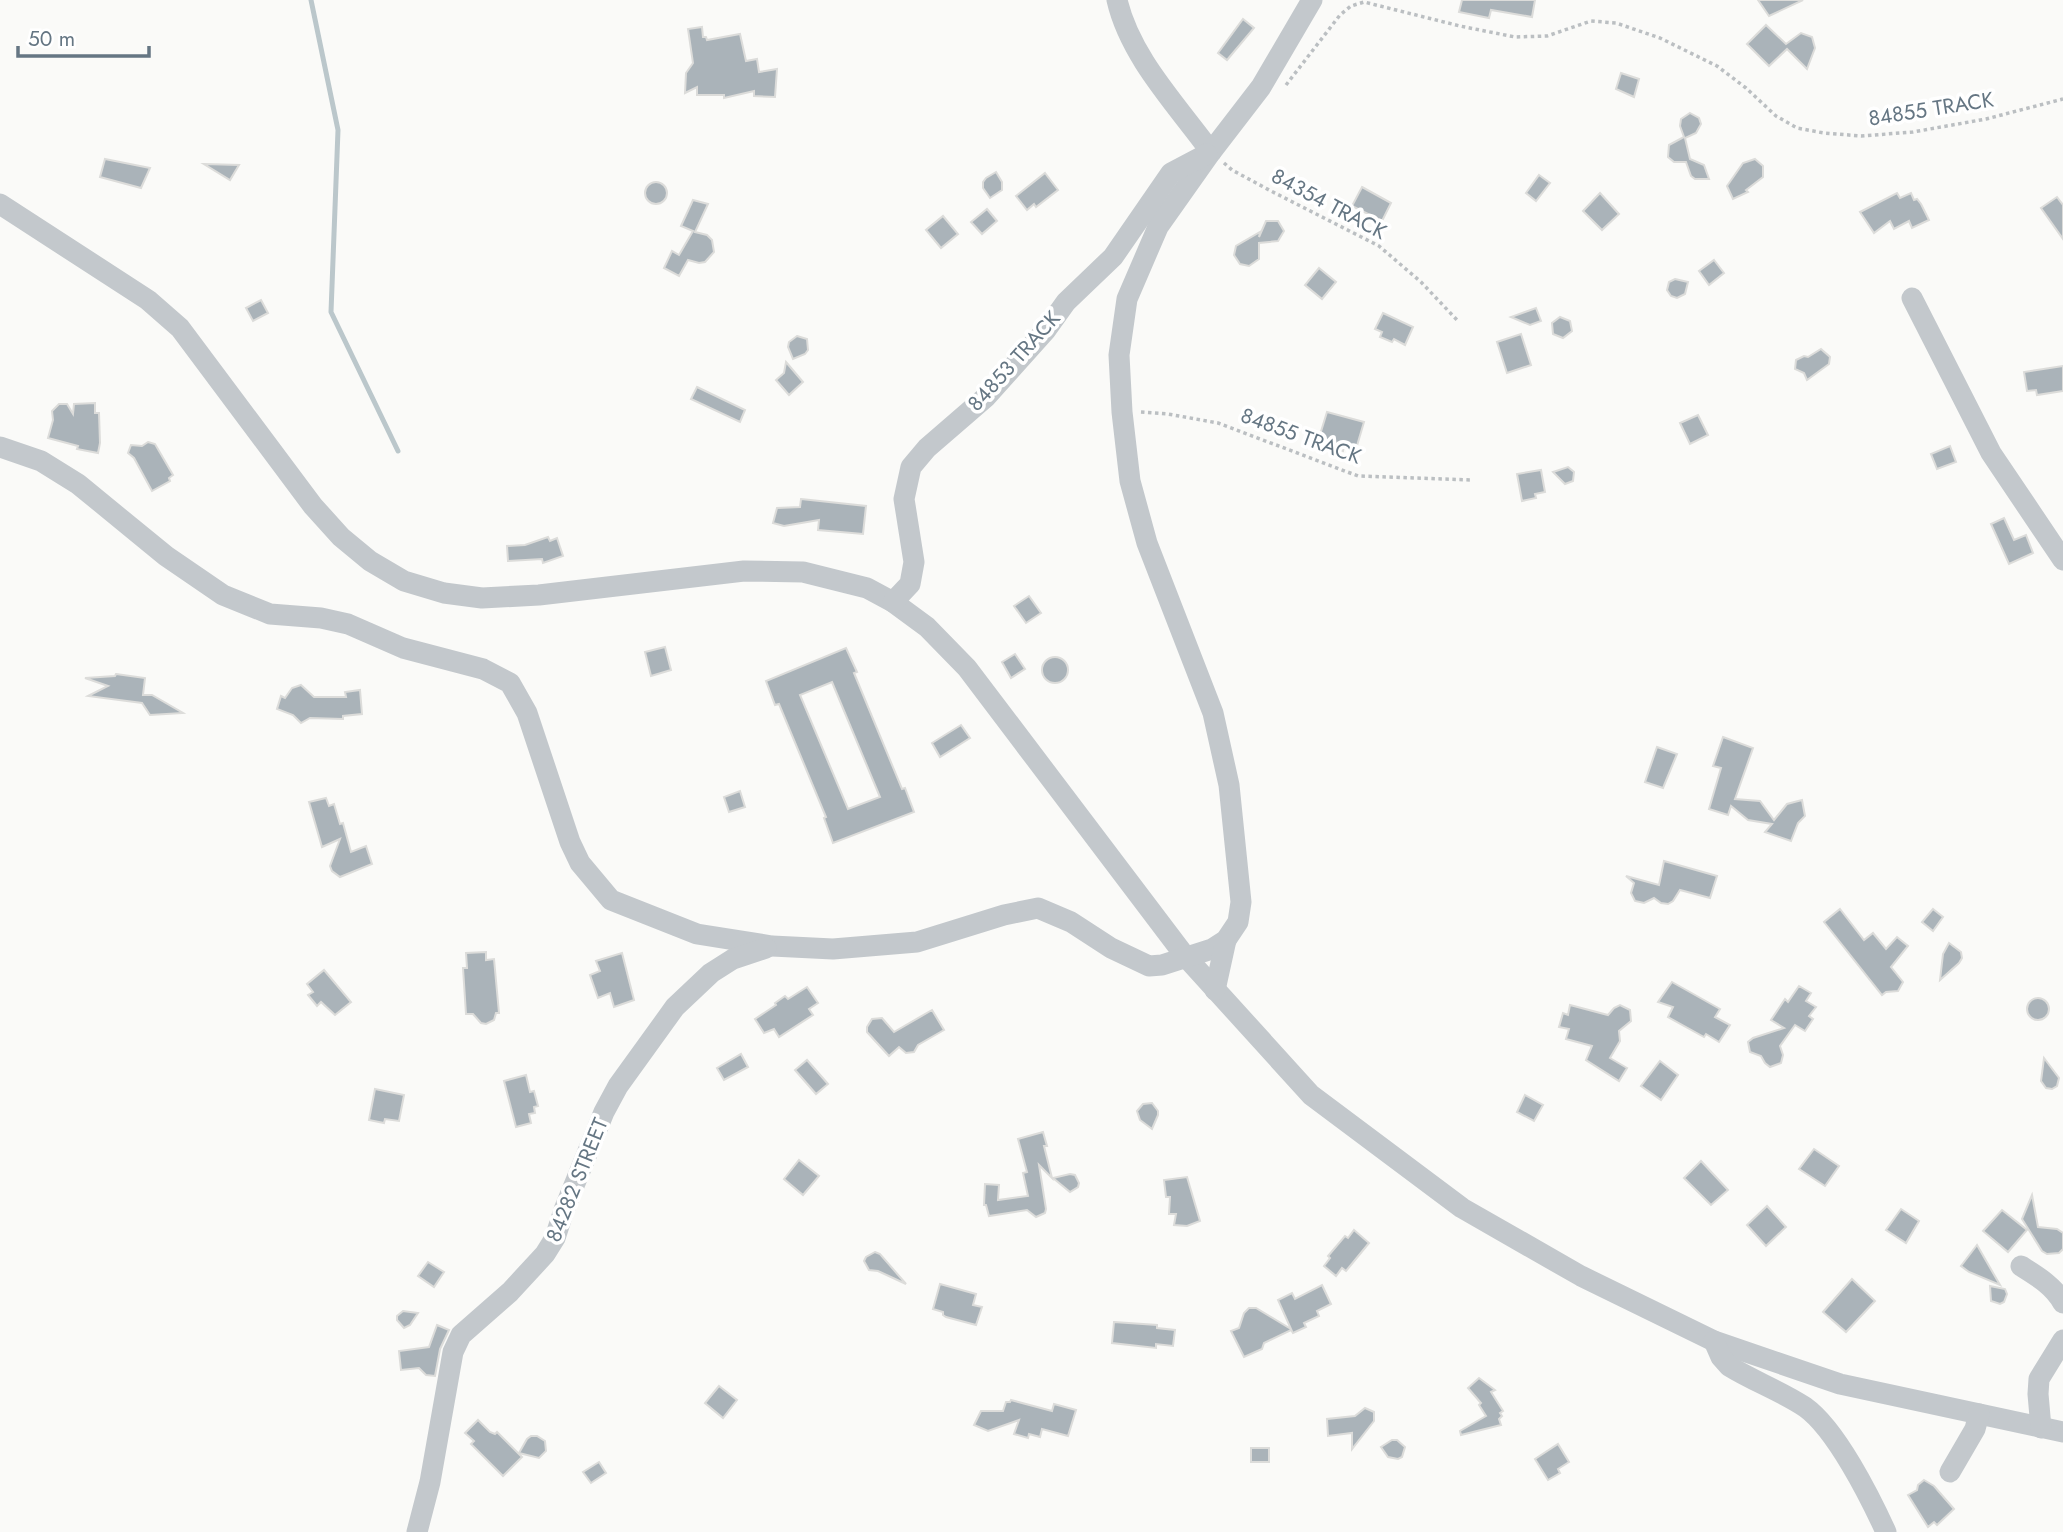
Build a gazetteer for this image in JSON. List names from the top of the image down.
{
  "streets": {
    "street": ["84853 TRACK", "84282 STREET"],
    "path": ["84855 TRACK", "84354 TRACK"]
  },
  "crossings": [
    ["84354 TRACK", "84853 TRACK"]
  ],
  "scale_bar": "50 m"
}
